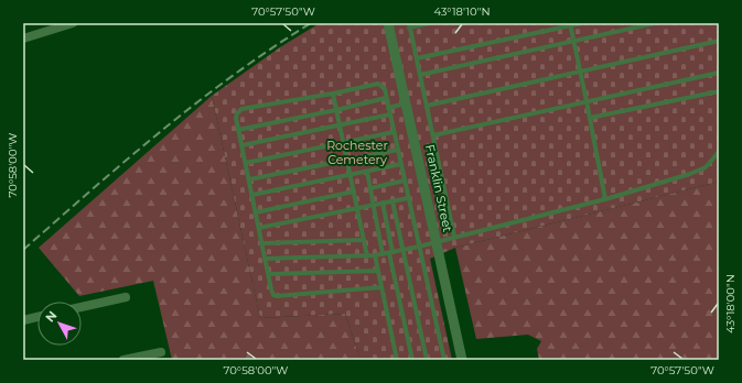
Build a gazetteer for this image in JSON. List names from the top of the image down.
{
  "streets": {
    "street": ["Franklin Street"]
  },
  "parks": ["Rochester Cemetery"],
  "north": "top left",
  "coordinates": [
    "70°57'50\"W",
    "43°18'10\"N",
    "70°58'00\"W",
    "43°18'00\"N"
  ]
}
